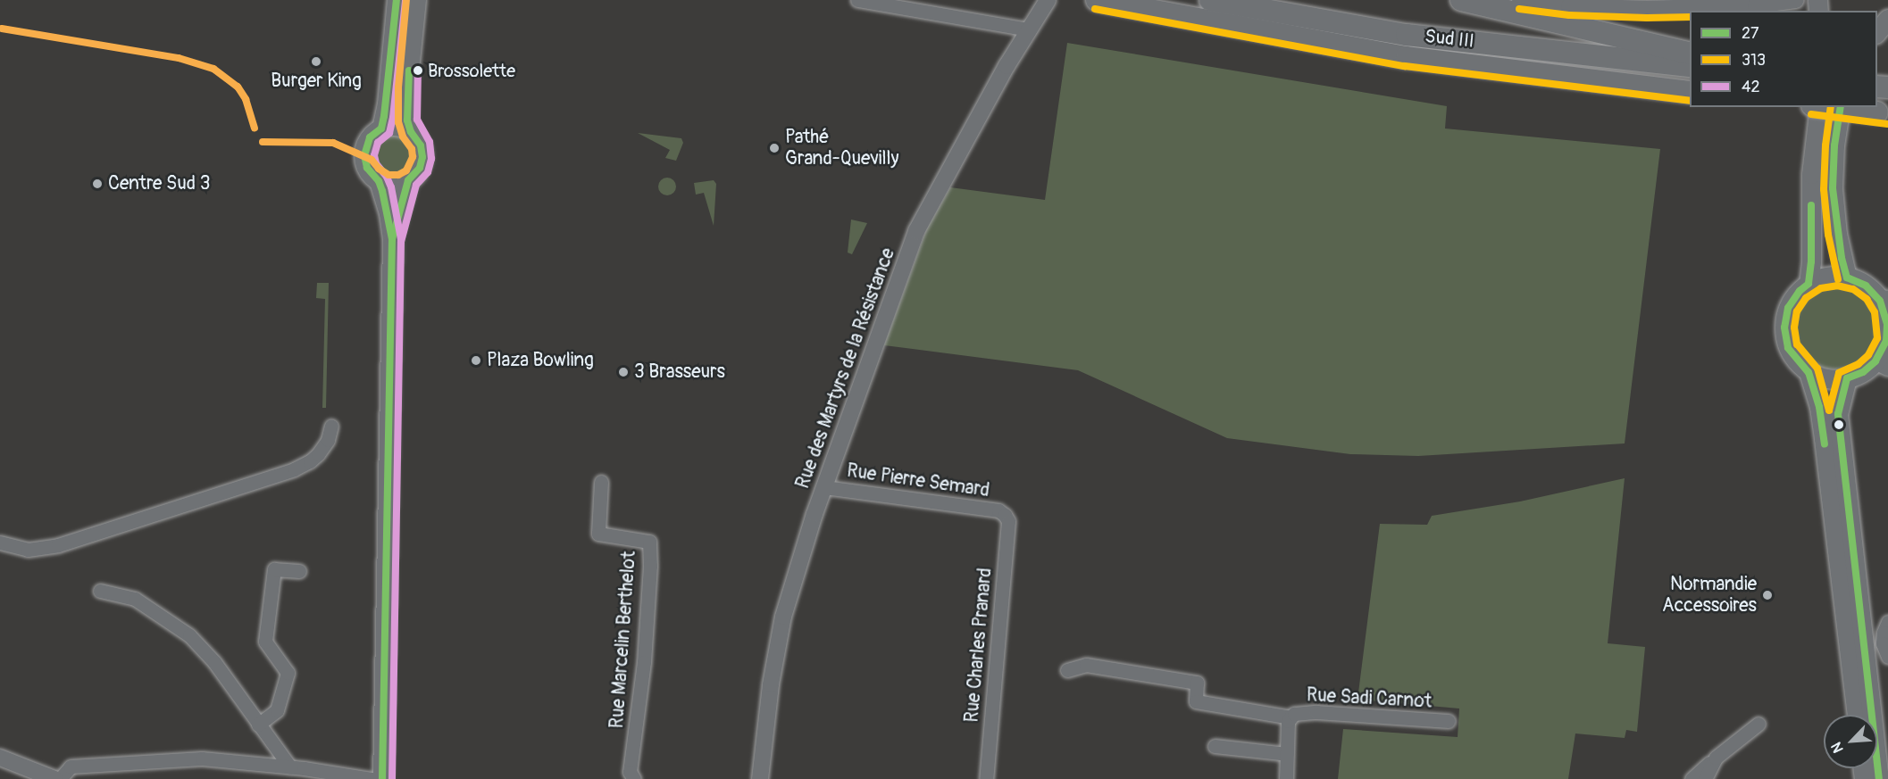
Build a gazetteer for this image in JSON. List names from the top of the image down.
{
  "streets": {
    "highway": ["Sud III"],
    "street": [
      "Rue des Martyrs de la Résistance",
      "Rue Pierre Semard",
      "Rue Marcelin Berthelot",
      "Rue Charles Pranard",
      "Rue Sadi Carnot"
    ]
  },
  "crossings": [
    ["Rue des Martyrs de la Résistance", "Rue Pierre Semard"],
    ["Rue Pierre Semard", "Rue Charles Pranard"]
  ],
  "places": [
    "Burger King",
    "Brossolette",
    "Pathé Grand-Quevilly",
    "Centre Sud 3",
    "Plaza Bowling",
    "3 Brasseurs",
    "Normandie Accessoires"
  ],
  "lines": ["transit line 27", "transit line 42", "transit line 313"],
  "legend": ["27", "313", "42"],
  "north": "bottom left"
}
